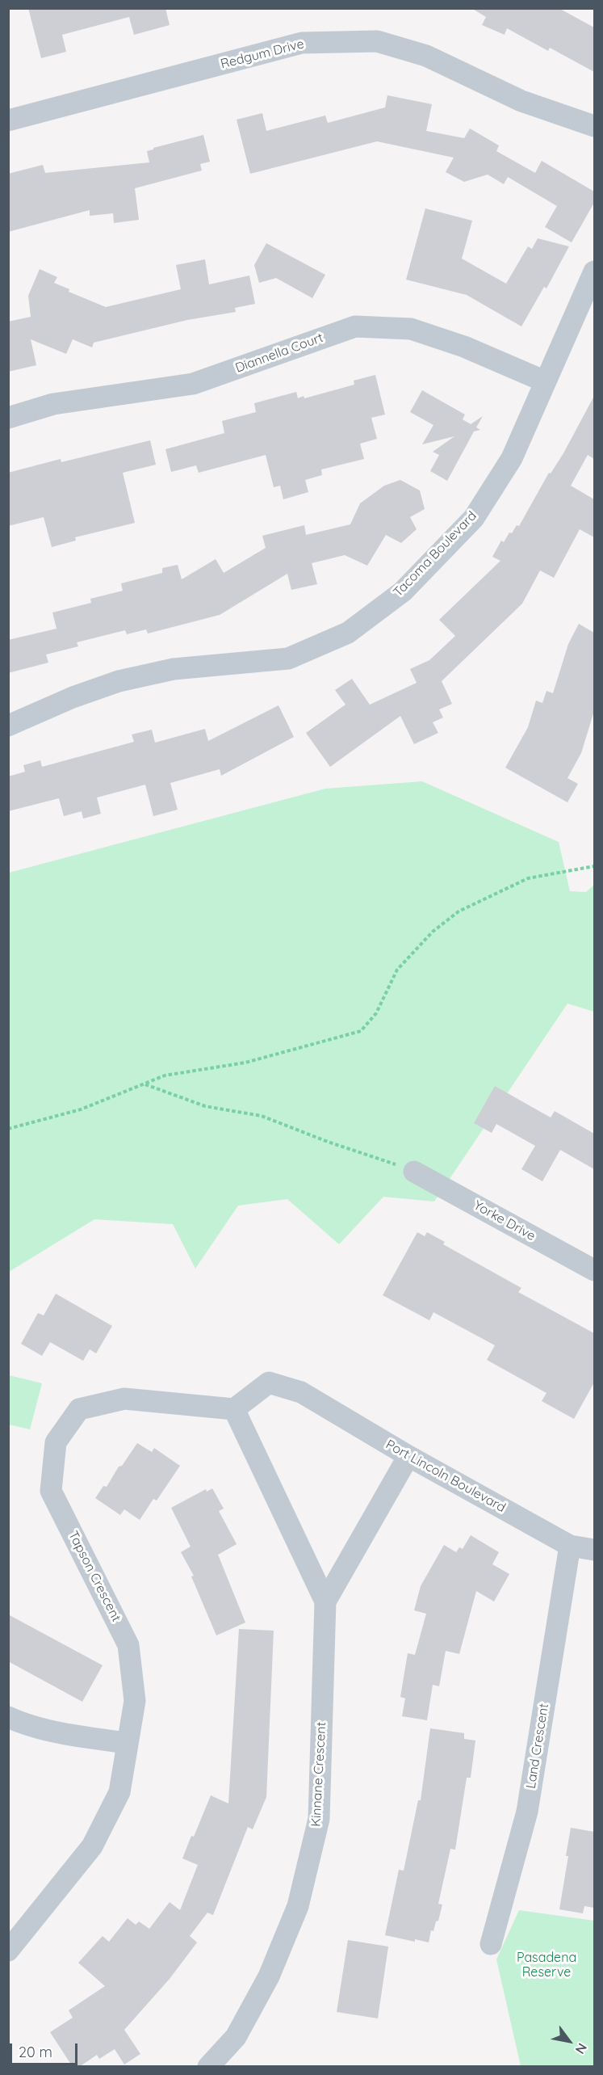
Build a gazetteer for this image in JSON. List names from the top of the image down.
{
  "streets": {
    "street": [
      "Redgum Drive",
      "Diannella Court",
      "Tacoma Boulevard",
      "Yorke Drive",
      "Port Lincoln Boulevard",
      "Tapson Crescent",
      "Land Crescent",
      "Kinnane Crescent"
    ]
  },
  "crossings": [
    ["Diannella Court", "Tacoma Boulevard"],
    ["Port Lincoln Boulevard", "Tapson Crescent"],
    ["Port Lincoln Boulevard", "Land Crescent"],
    ["Port Lincoln Boulevard", "Kinnane Crescent"],
    ["Tapson Crescent", "Kinnane Crescent"]
  ],
  "parks": ["Pasadena Reserve"],
  "scale_bar": "20 m",
  "north": "bottom right"
}
